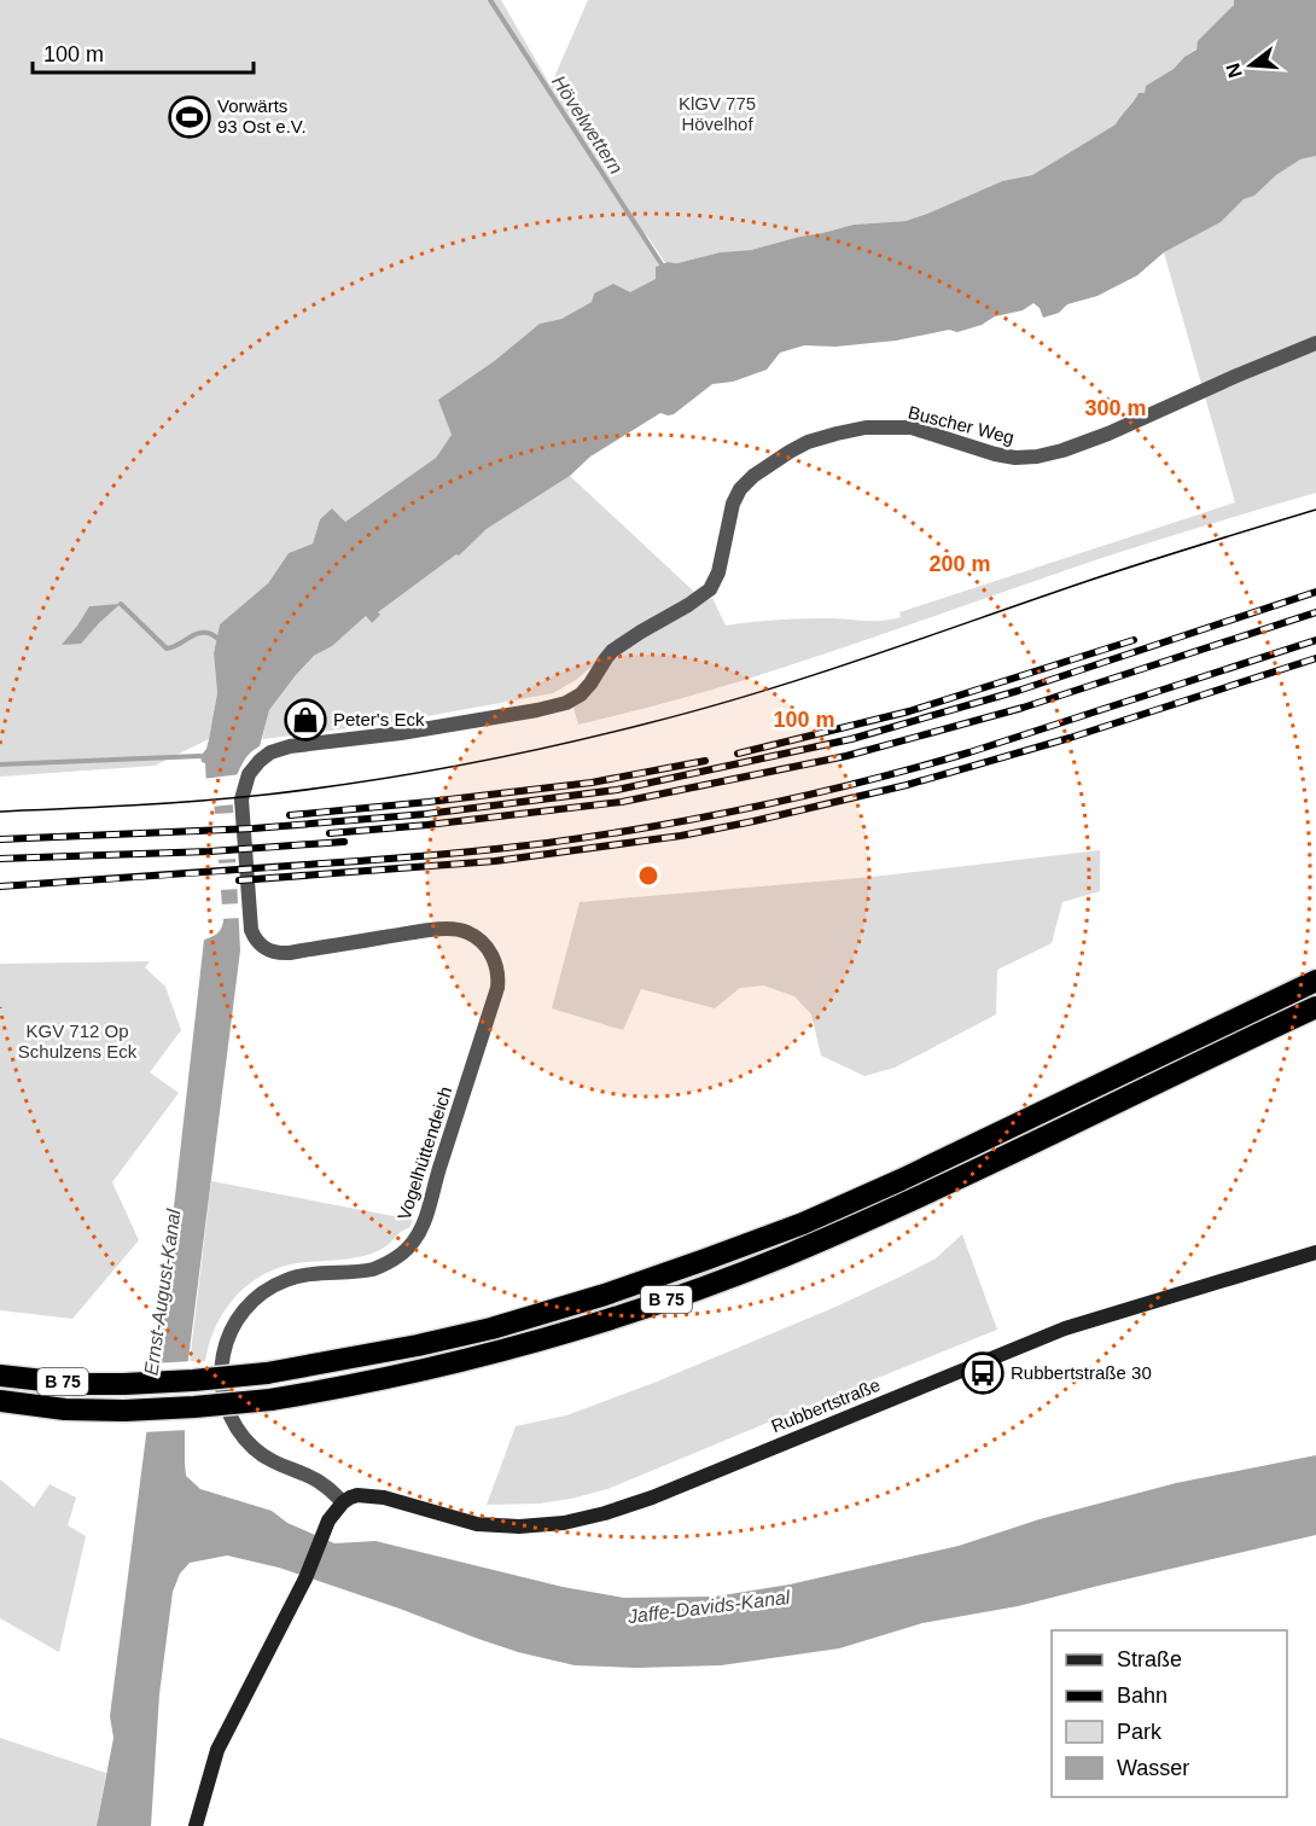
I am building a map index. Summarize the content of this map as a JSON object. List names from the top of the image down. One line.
{"streets":{"highway":["B 75"],"street":["Buscher Weg","Vogelhüttendeich","Rubbertstraße"]},"crossings":[["Buscher Weg","Vogelhüttendeich"],["Vogelhüttendeich","Rubbertstraße"]],"water":["Hövelwettern","Ernst-August-Kanal","Jaffe-Davids-Kanal"],"parks":["KlGV 775 Hövelhof","KGV 712 Op Schulzens Eck"],"places":{"sports":["Vorwärts 93 Ost e.V."],"shop":["Peter's Eck"],"bus stop":["Rubbertstraße 30"]},"legend":["Straße","Bahn","Park","Wasser"],"scale_bar":"100 m","north":"left","rings":["300 m","200 m","100 m"]}
